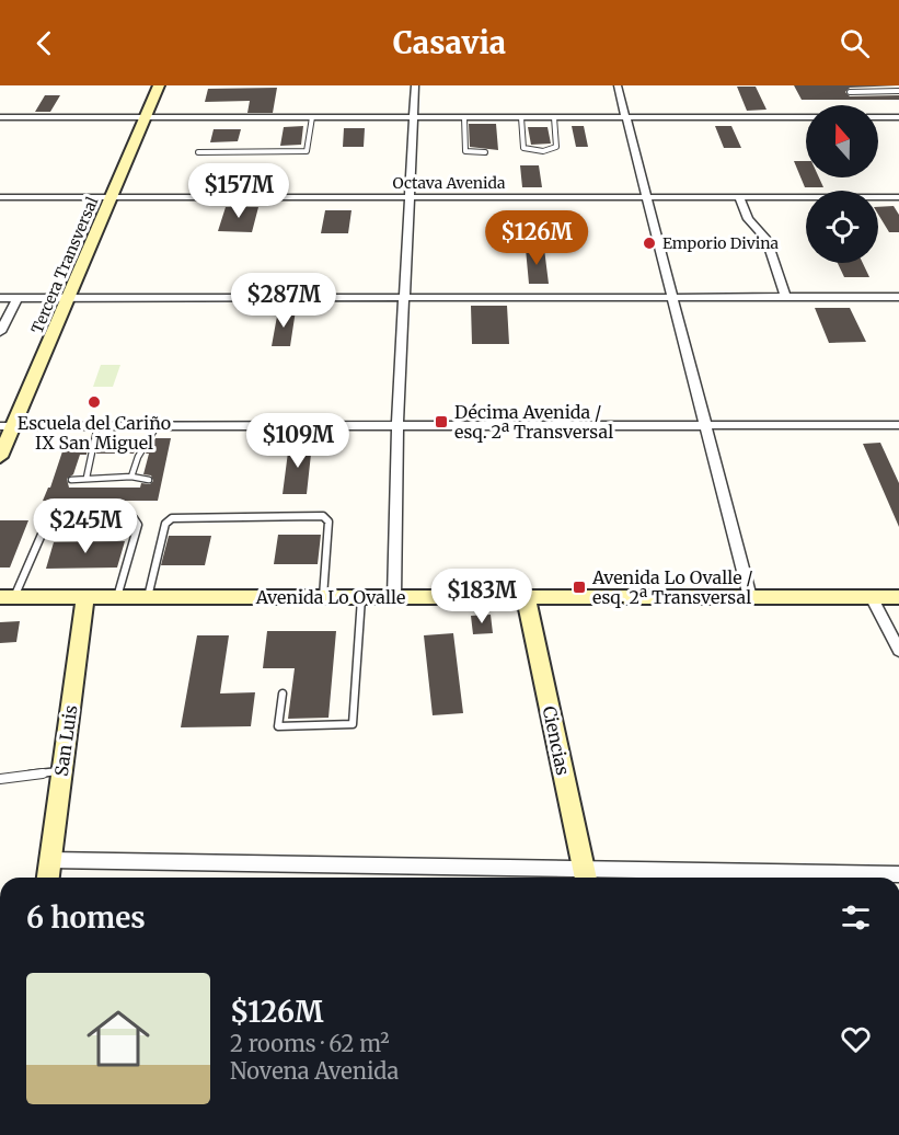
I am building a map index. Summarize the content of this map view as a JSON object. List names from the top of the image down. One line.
{"streets":{"street":["Octava Avenida","Tercera Transversal","Avenida Lo Ovalle","San Luis","Ciencias"]},"crossings":[["Octava Avenida","Tercera Transversal"],["Avenida Lo Ovalle","San Luis"],["Avenida Lo Ovalle","Ciencias"]],"places":{"other":["Emporio Divina","Escuela del Cariño IX San Miguel"],"transit":["Décima Avenida / esq. 2ª Transversal","Avenida Lo Ovalle / esq. 2ª Transversal"]},"north":"top","page":{"header":"Casavia","price":["$157M","$126M","$287M","$109M","$245M","$183M"],"heading":"6 homes","list":[{"name":"$126M","note":"2 rooms · 62 m² · Novena Avenida"}]}}
